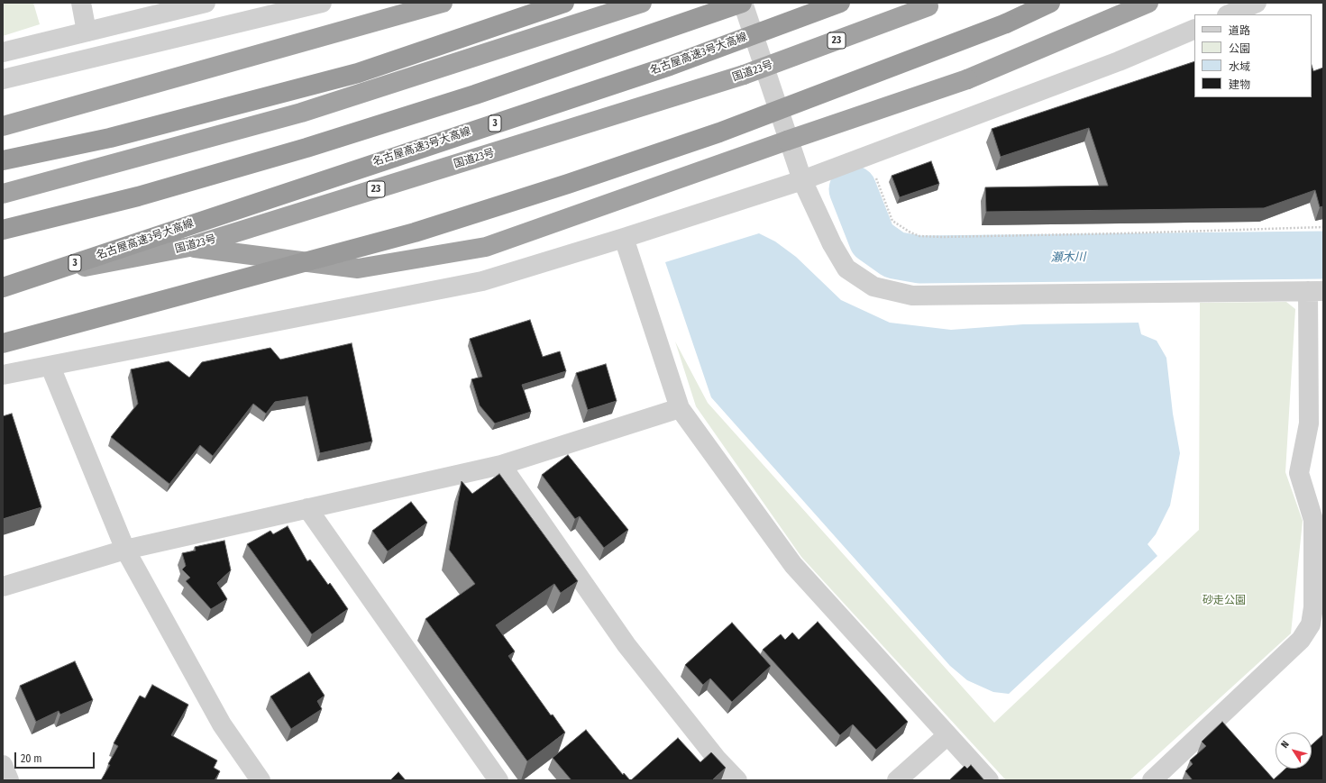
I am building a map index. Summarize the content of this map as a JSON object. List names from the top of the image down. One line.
{"streets":{"highway":["23","名古屋高速3号大高線","国道23号","3"]},"water":["瀬木川"],"parks":["砂走公園"],"legend":["道路","公園","水域","建物"],"scale_bar":"20 m","north":"top left"}
